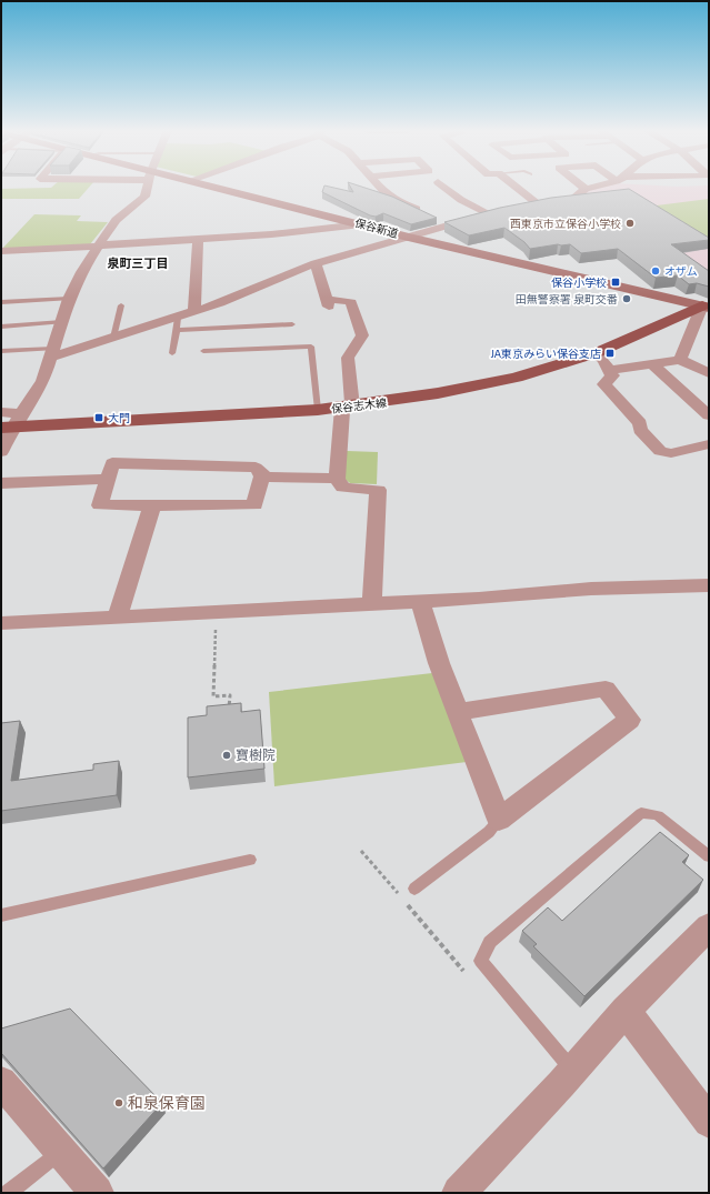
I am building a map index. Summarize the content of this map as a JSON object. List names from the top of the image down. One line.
{"streets":{"main road":["保谷新道","保谷志木線"]},"crossings":[["保谷新道","保谷志木線"]],"districts":["泉町三丁目"],"places":{"other":["西東京市立保谷小学校","オザム","田無警察署 泉町交番","寶樹院","和泉保育園"],"transit":["保谷小学校","JA東京みらい保谷支店","大門"]}}
